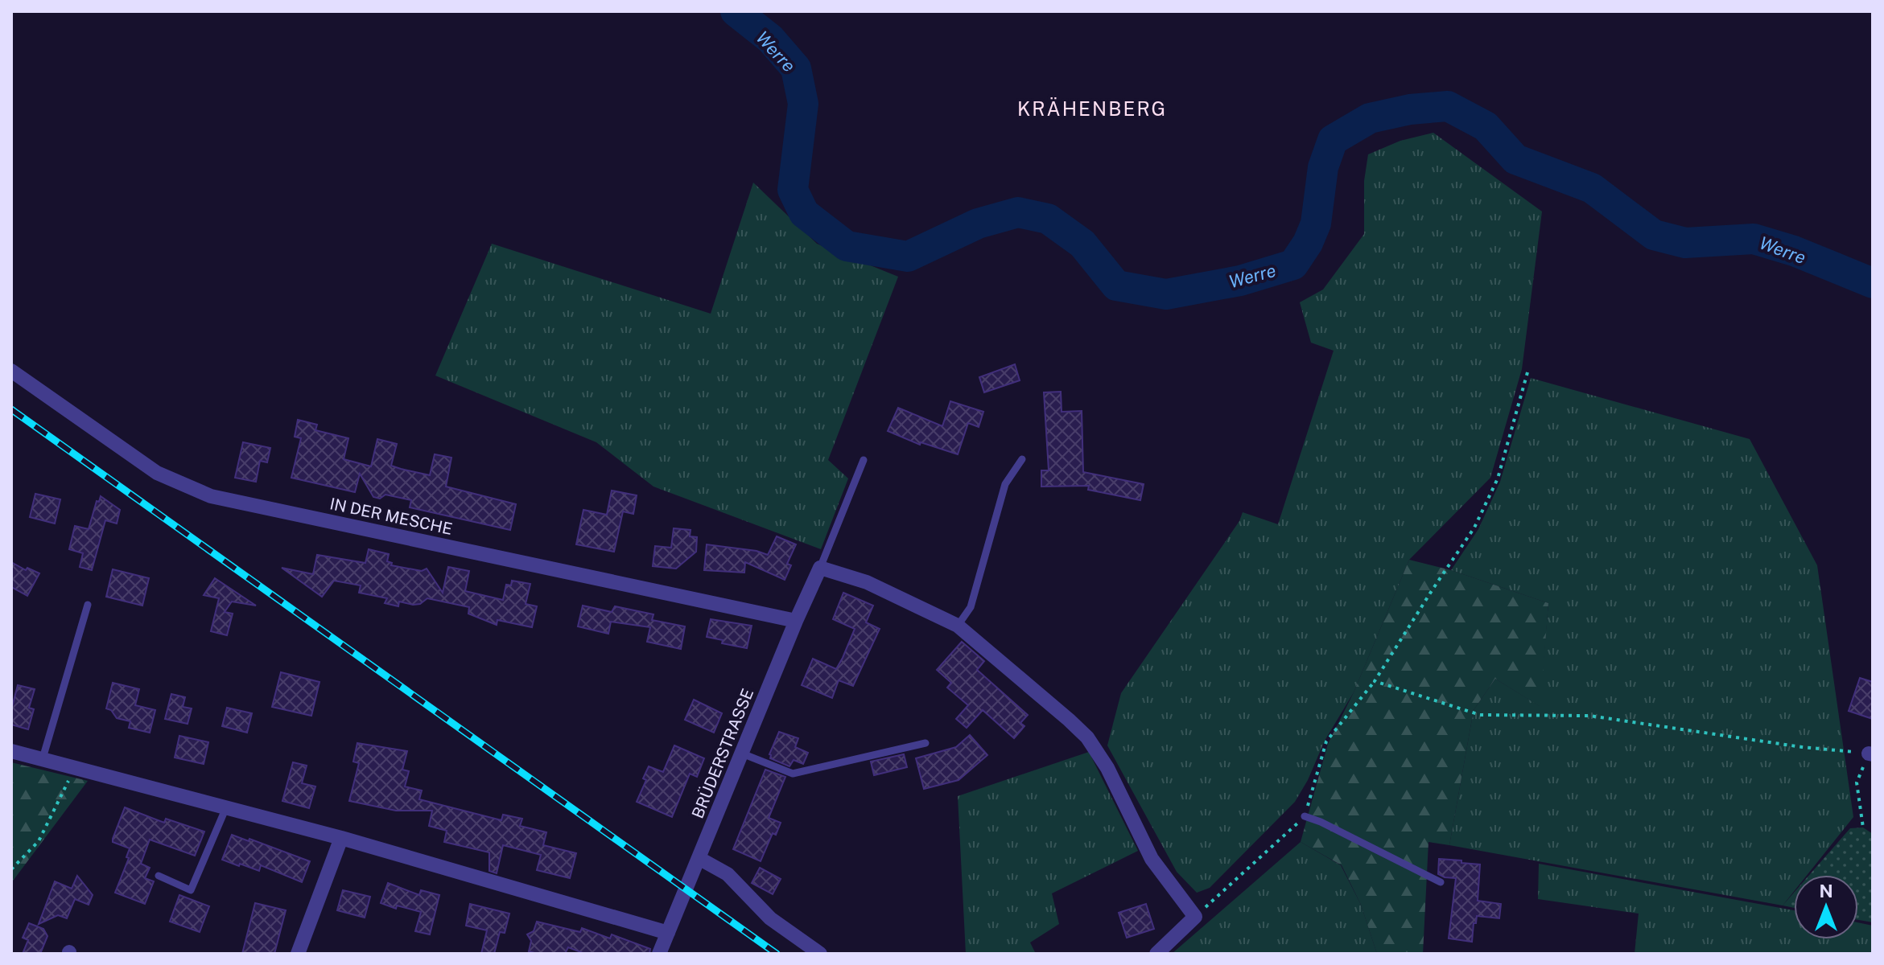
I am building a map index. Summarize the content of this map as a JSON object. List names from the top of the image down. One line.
{"streets":{"street":["IN DER MESCHE","BRÜDERSTRASSE"]},"crossings":[["IN DER MESCHE","BRÜDERSTRASSE"]],"districts":["KRÄHENBERG"],"water":["Werre"],"north":"top"}
